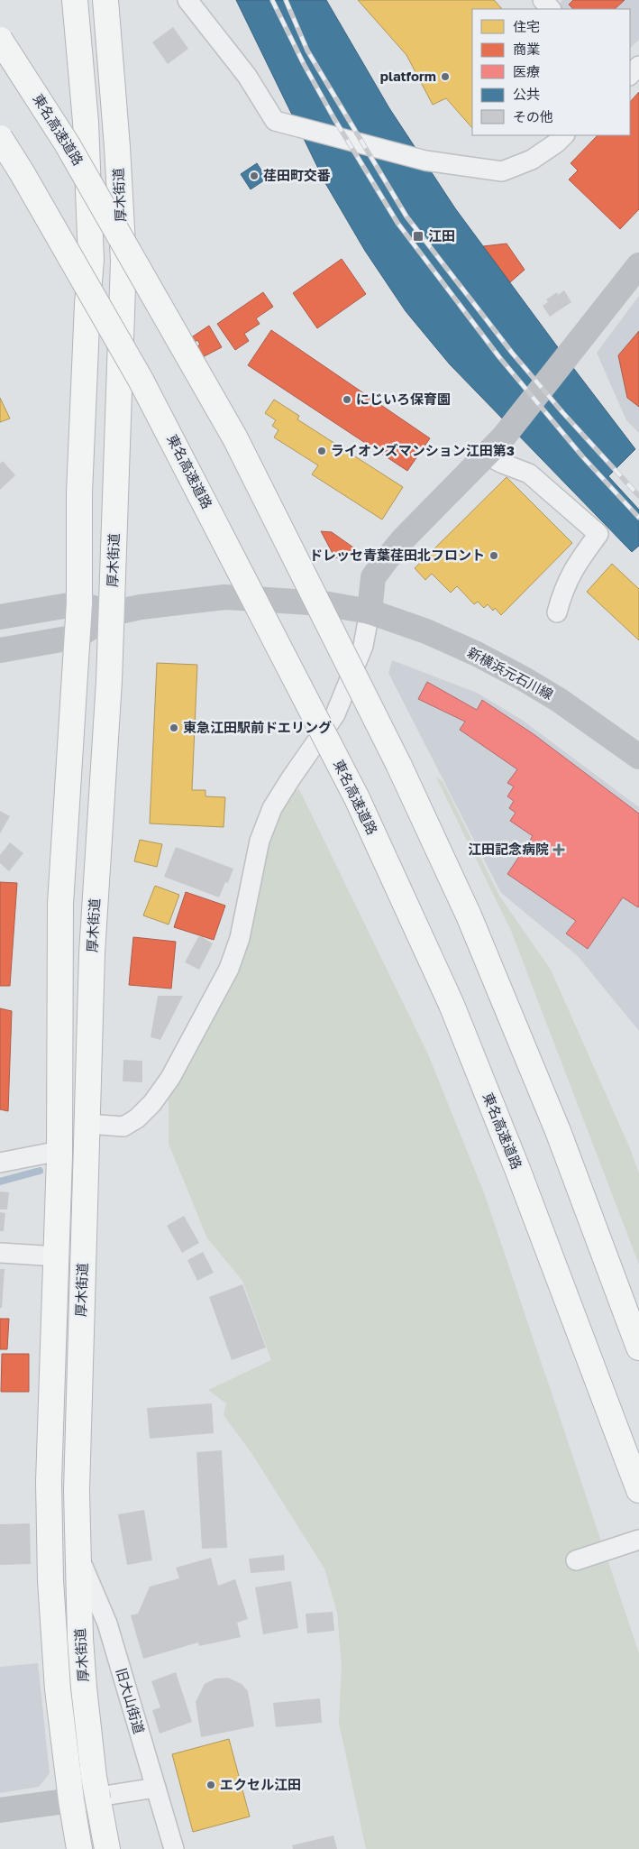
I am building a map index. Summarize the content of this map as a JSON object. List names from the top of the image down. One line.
{"streets":{"highway":["東名高速道路","厚木街道"],"street":["新横浜元石川線","旧大山街道"]},"crossings":[["厚木街道","新横浜元石川線"],["厚木街道","旧大山街道"]],"places":{"other":["platform","荏田町交番","にじいろ保育園","ライオンズマンション江田第3","ドレッセ青葉荏田北フロント","東急江田駅前ドエリング","エクセル江田"],"transit":["江田"],"health":["江田記念病院"]},"legend":["住宅","商業","医療","公共","その他"]}
